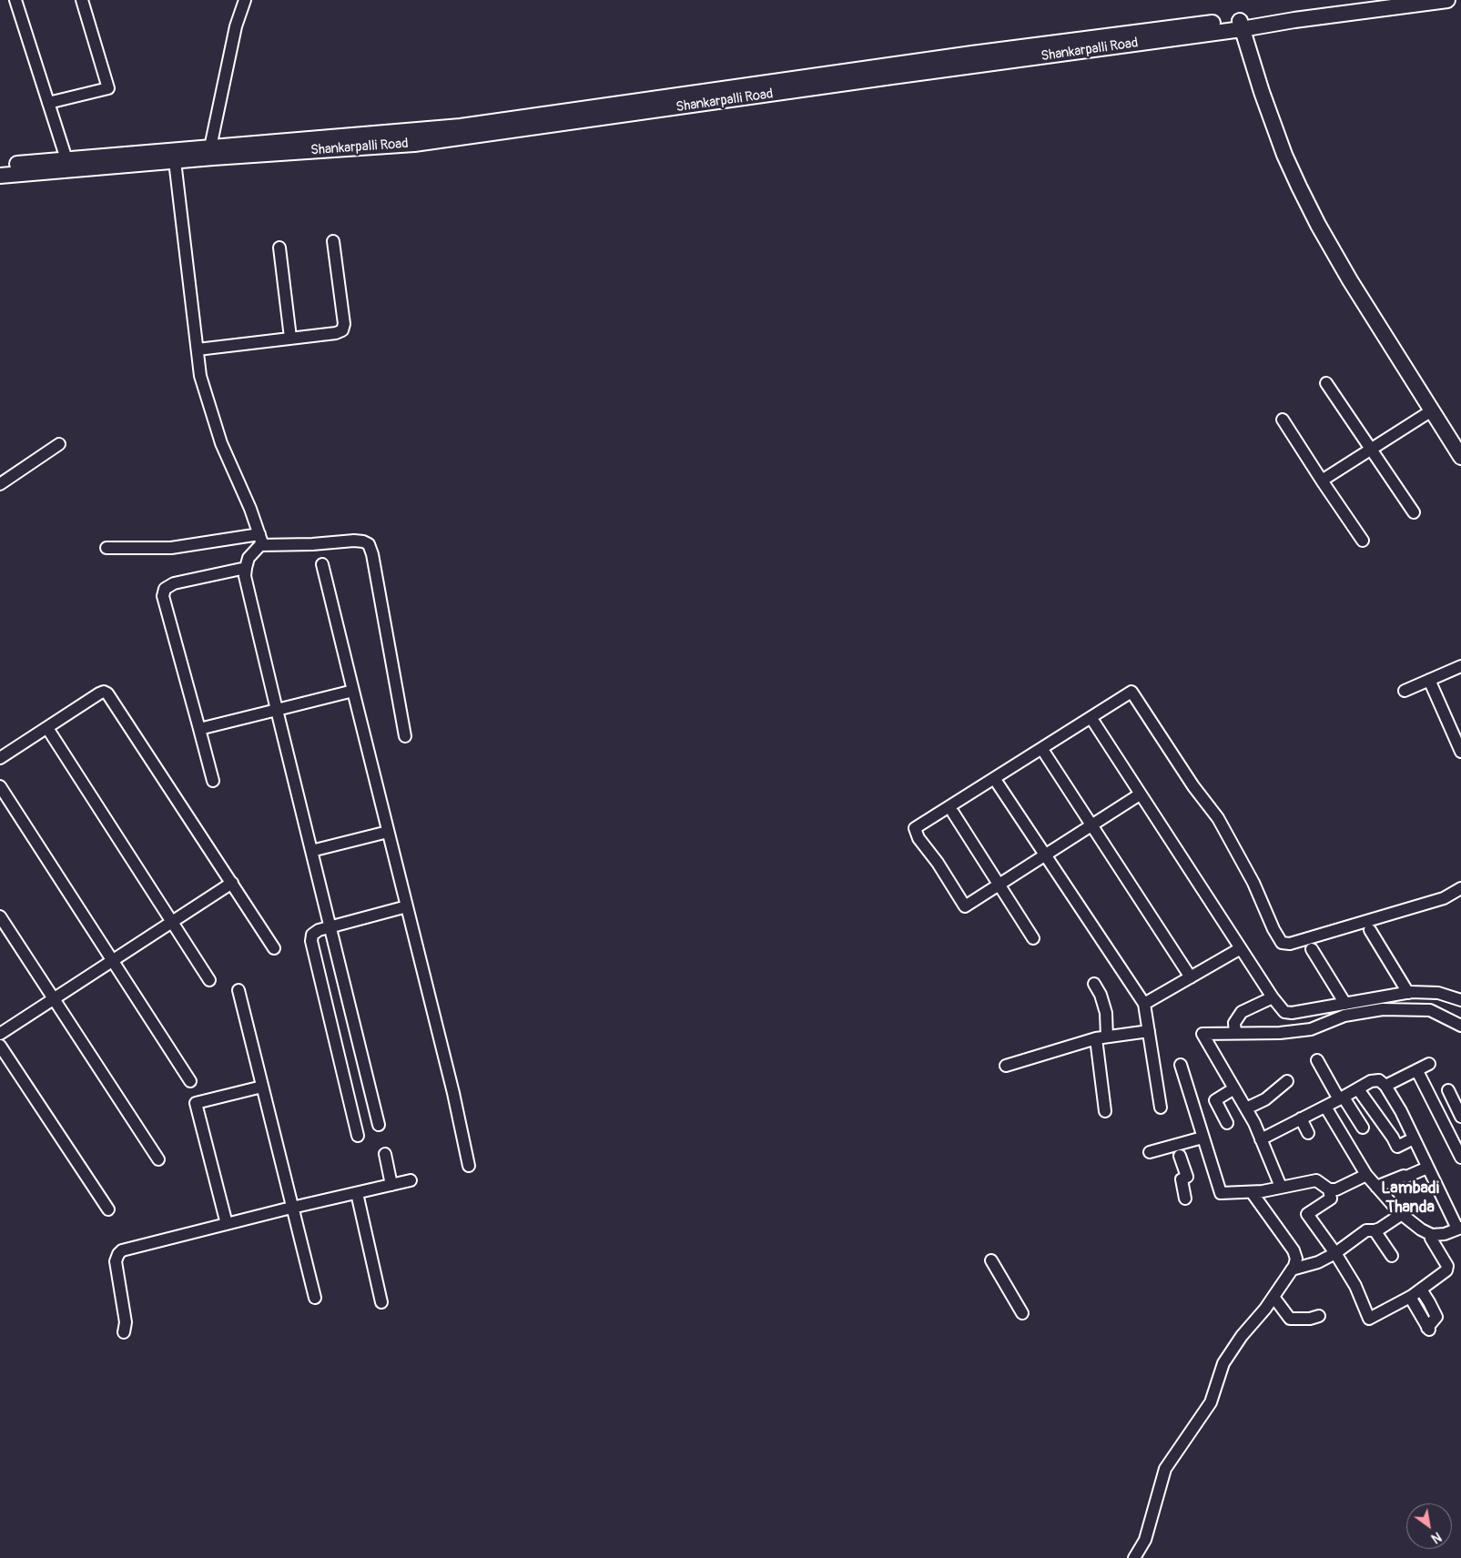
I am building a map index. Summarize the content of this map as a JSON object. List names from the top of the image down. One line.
{"streets":{"main road":["Shankarpalli Road"]},"districts":["Lambadi Thanda"],"north":"bottom right"}
